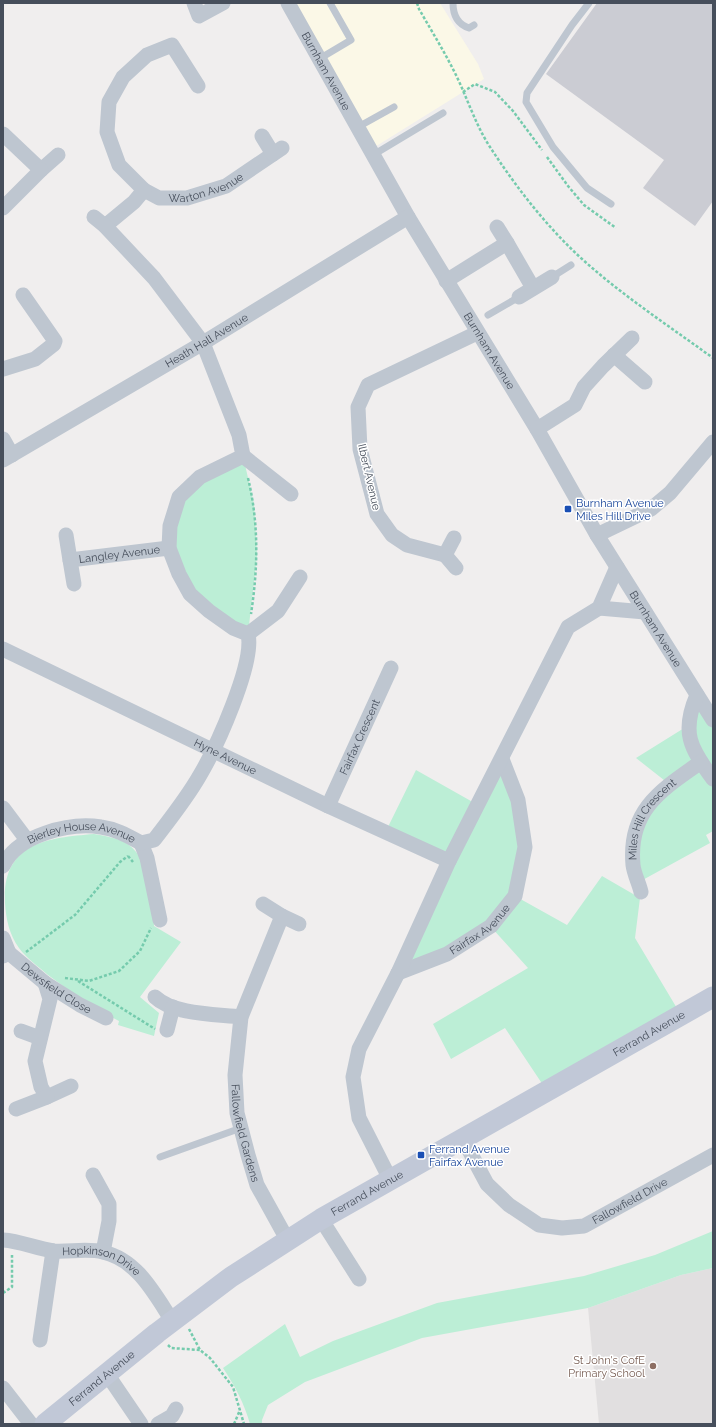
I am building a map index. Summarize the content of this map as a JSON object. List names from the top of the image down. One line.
{"streets":{"street":["Burnham Avenue","Warton Avenue","Heath Hall Avenue","Ilbert Avenue","Langley Avenue","Fairfax Crescent","Hyne Avenue","Miles Hill Crescent","Bierley House Avenue","Fairfax Avenue","Dewsfield Close","Ferrand Avenue","Fallowfield Gardens","Fallowfield Drive","Hopkinson Drive"]},"crossings":[["Burnham Avenue","Heath Hall Avenue"],["Burnham Avenue","Ilbert Avenue"],["Fairfax Crescent","Hyne Avenue"],["Hyne Avenue","Bierley House Avenue"],["Ferrand Avenue","Fallowfield Gardens"],["Ferrand Avenue","Fallowfield Drive"],["Ferrand Avenue","Hopkinson Drive"]],"places":{"transit":["Burnham Avenue Miles Hill Drive","Ferrand Avenue Fairfax Avenue"],"other":["St John's CofE Primary School"]}}
